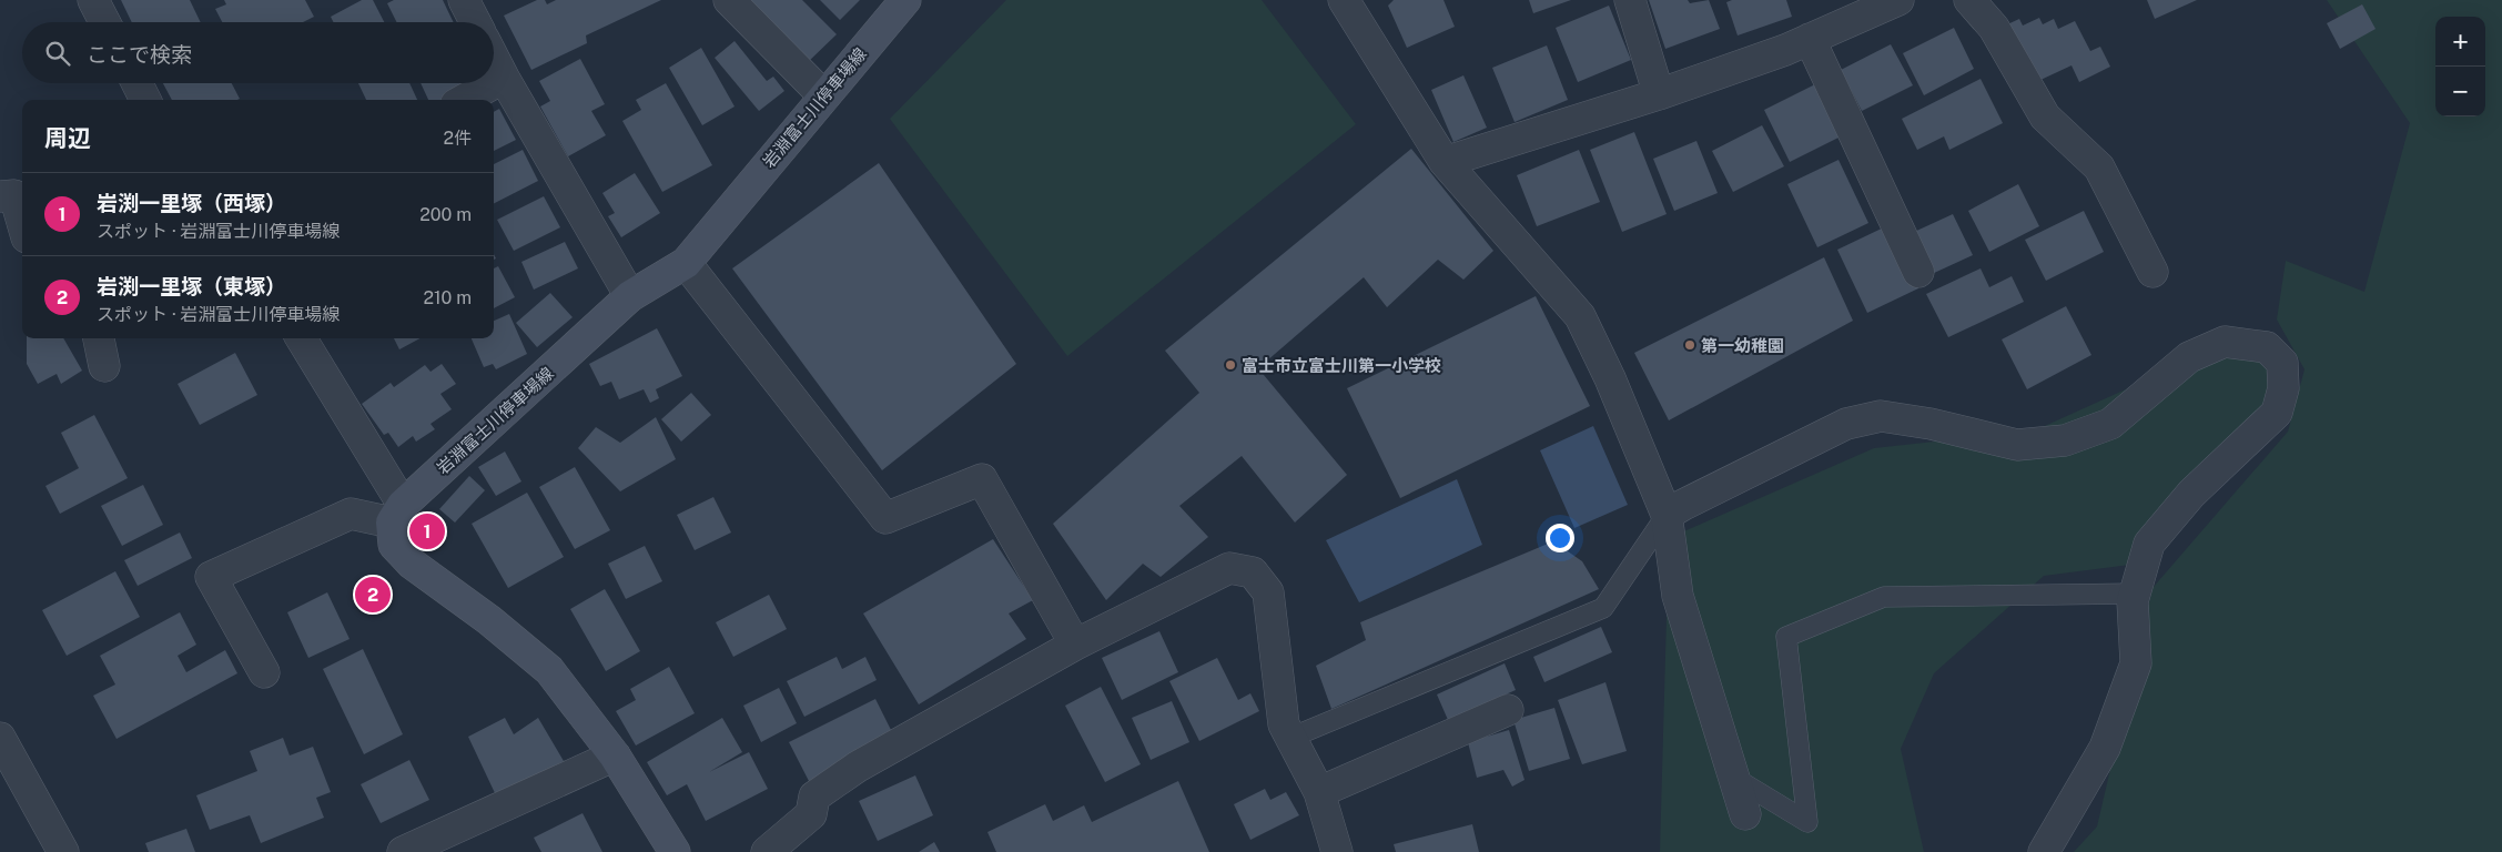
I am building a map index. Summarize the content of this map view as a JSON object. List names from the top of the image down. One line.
{"streets":{"main road":["岩淵富士川停車場線"]},"places":["第一幼稚園","富士市立富士川第一小学校"],"page":{"map_buttons":["+","−"],"search":"ここで検索","heading":["周辺","2件"],"list":[{"mark":"1","name":"岩渕一里塚（西塚）","note":"スポット · 岩淵富士川停車場線","value":"200 m"},{"mark":"2","name":"岩渕一里塚（東塚）","note":"スポット · 岩淵富士川停車場線","value":"210 m"}],"pins":["1","2"]}}
